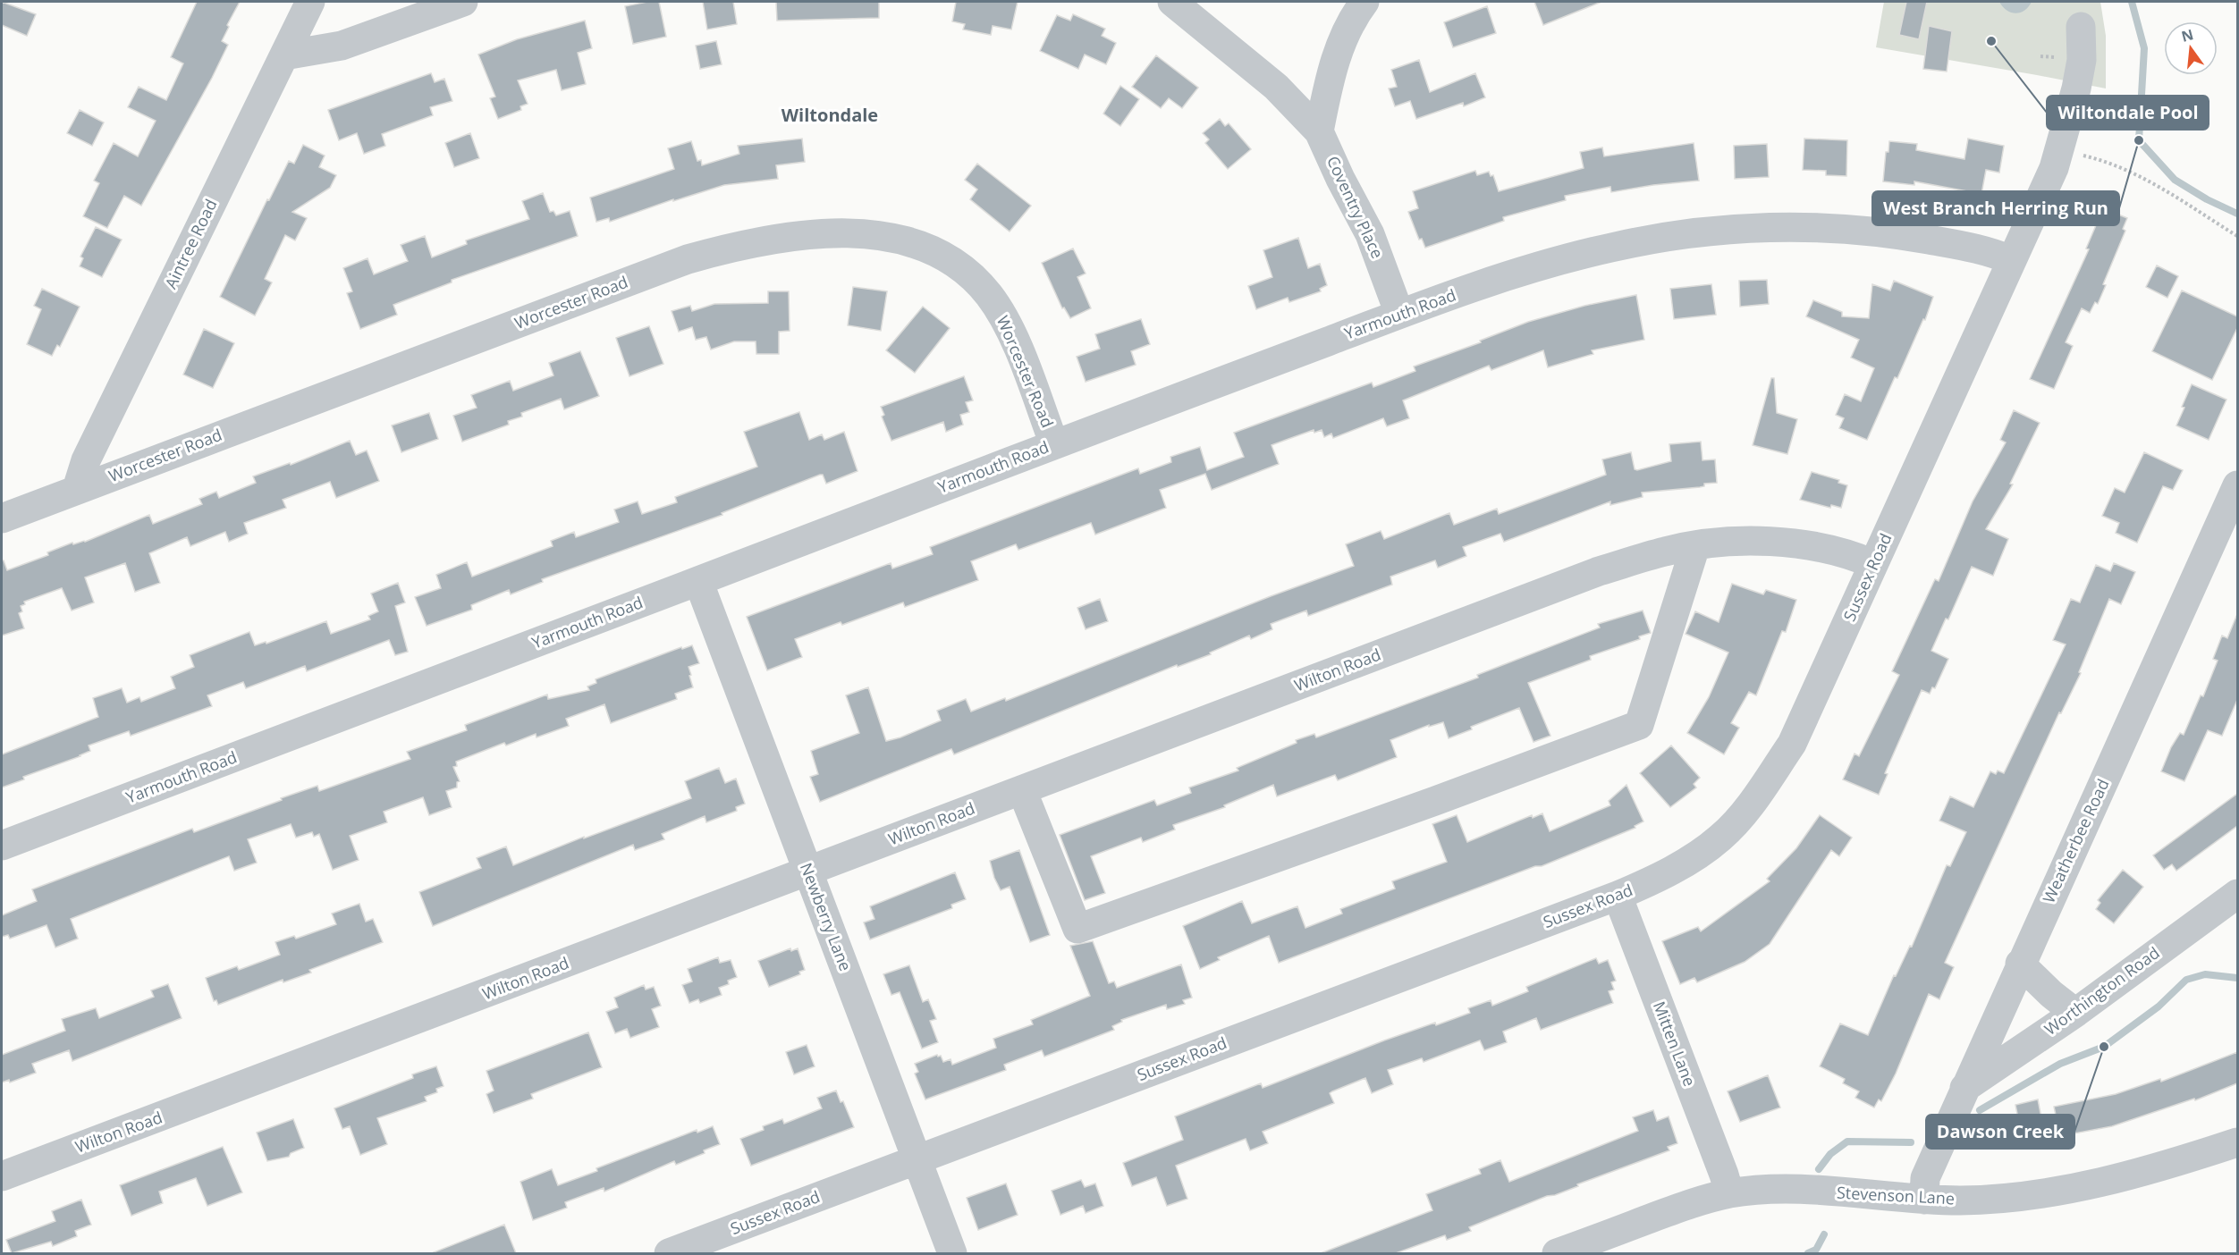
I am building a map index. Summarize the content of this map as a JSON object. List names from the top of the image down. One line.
{"streets":{"street":["Coventry Place","Aintree Road","Worcester Road","Yarmouth Road","Sussex Road","Wilton Road","Weatherbee Road","Newberry Lane","Worthington Road","Mitten Lane","Stevenson Lane"]},"crossings":[["Coventry Place","Yarmouth Road"],["Aintree Road","Worcester Road"],["Worcester Road","Yarmouth Road"],["Yarmouth Road","Sussex Road"],["Yarmouth Road","Newberry Lane"],["Sussex Road","Wilton Road"],["Sussex Road","Newberry Lane"],["Sussex Road","Mitten Lane"],["Wilton Road","Newberry Lane"],["Weatherbee Road","Worthington Road"],["Weatherbee Road","Stevenson Lane"],["Mitten Lane","Stevenson Lane"]],"districts":["Wiltondale"],"places":["Wiltondale Pool","West Branch Herring Run","Dawson Creek"],"north":"top"}
